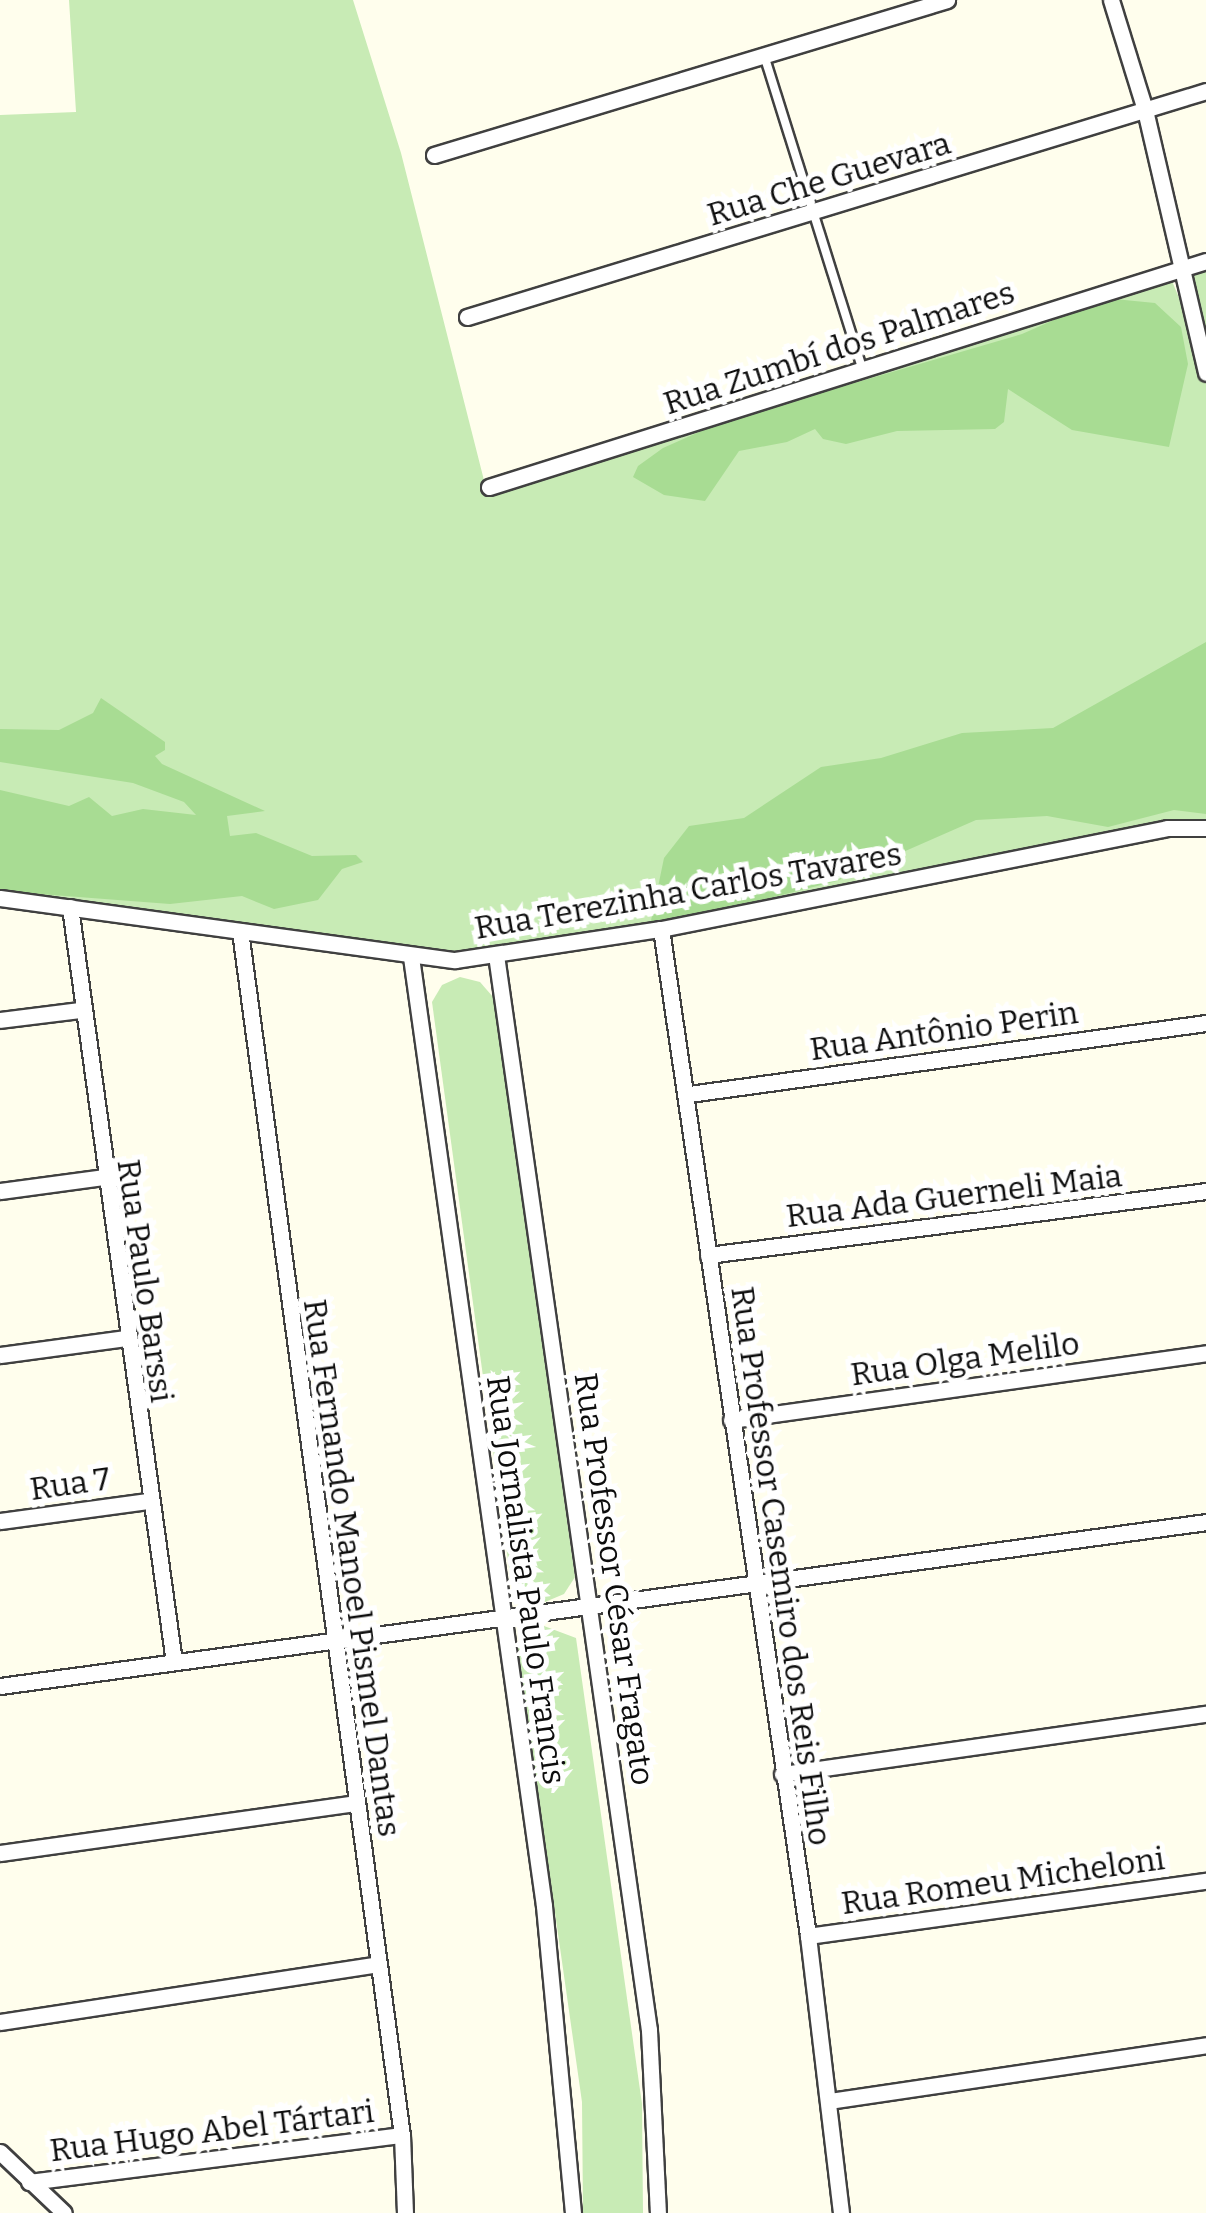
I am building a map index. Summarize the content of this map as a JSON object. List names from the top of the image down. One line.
{"streets":{"street":["Rua Che Guevara","Rua Zumbí dos Palmares","Rua Terezinha Carlos Tavares","Rua Antônio Perin","Rua Ada Guerneli Maia","Rua Paulo Barssi","Rua Olga Melilo","Rua 7","Rua Professor Casemiro dos Reis Filho","Rua Fernando Manoel Pismel Dantas","Rua Professor César Fragato","Rua Jornalista Paulo Francis","Rua Romeu Micheloni","Rua Hugo Abel Tártari"]},"crossings":[["Rua Terezinha Carlos Tavares","Rua Paulo Barssi"],["Rua Terezinha Carlos Tavares","Rua Professor Casemiro dos Reis Filho"],["Rua Terezinha Carlos Tavares","Rua Fernando Manoel Pismel Dantas"],["Rua Terezinha Carlos Tavares","Rua Professor César Fragato"],["Rua Terezinha Carlos Tavares","Rua Jornalista Paulo Francis"],["Rua Antônio Perin","Rua Professor Casemiro dos Reis Filho"],["Rua Ada Guerneli Maia","Rua Professor Casemiro dos Reis Filho"],["Rua Paulo Barssi","Rua 7"],["Rua Olga Melilo","Rua Professor Casemiro dos Reis Filho"],["Rua Professor Casemiro dos Reis Filho","Rua Romeu Micheloni"],["Rua Fernando Manoel Pismel Dantas","Rua Hugo Abel Tártari"]]}
